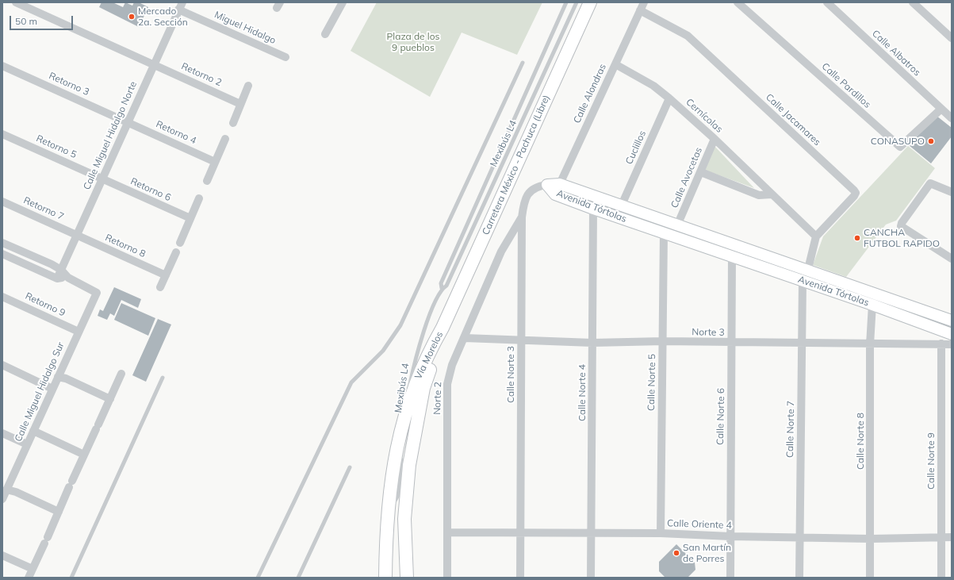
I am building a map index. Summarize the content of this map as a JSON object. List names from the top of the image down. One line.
{"streets":{"main road":["Carretera México - Pachuca (Libre)","Vía Morelos"],"street":["Miguel Hidalgo","Calle Albatros","Retorno 2","Retorno 3","Calle Pardillos","Calle Alondras","Cernícolas","Calle Jacamares","Retorno 4","Calle Miguel Hidalgo Norte","Retorno 5","Cuclillos","Calle Avocetas","Retorno 6","Avenida Tórtolas","Retorno 7","Retorno 8","Retorno 9","Norte 3","Calle Norte 3","Calle Norte 5","Calle Miguel Hidalgo Sur","Calle Norte 4","Norte 2","Calle Norte 6","Calle Norte 7","Calle Norte 8","Calle Norte 9","Calle Oriente 4"],"lane":["Mexibús L4"]},"crossings":[["Miguel Hidalgo","Calle Miguel Hidalgo Norte"],["Calle Albatros","Calle Pardillos"],["Retorno 2","Calle Miguel Hidalgo Norte"],["Retorno 3","Retorno 4"],["Retorno 3","Calle Miguel Hidalgo Norte"],["Calle Alondras","Cernícolas"],["Calle Alondras","Calle Jacamares"],["Calle Alondras","Avenida Tórtolas"],["Cernícolas","Calle Jacamares"],["Cernícolas","Cuclillos"],["Cernícolas","Calle Avocetas"],["Calle Jacamares","Avenida Tórtolas"],["Retorno 4","Calle Miguel Hidalgo Norte"],["Calle Miguel Hidalgo Norte","Retorno 5"],["Calle Miguel Hidalgo Norte","Retorno 6"],["Calle Miguel Hidalgo Norte","Retorno 7"],["Calle Miguel Hidalgo Norte","Retorno 8"],["Mexibús L4","Vía Morelos"],["Retorno 5","Retorno 6"],["Cuclillos","Avenida Tórtolas"],["Carretera México - Pachuca (Libre)","Vía Morelos"],["Calle Avocetas","Avenida Tórtolas"],["Avenida Tórtolas","Calle Norte 3"],["Avenida Tórtolas","Calle Norte 5"],["Avenida Tórtolas","Calle Norte 4"],["Avenida Tórtolas","Calle Norte 6"],["Avenida Tórtolas","Calle Norte 7"],["Avenida Tórtolas","Calle Norte 8"],["Retorno 7","Retorno 8"],["Retorno 9","Calle Miguel Hidalgo Sur"],["Norte 3","Calle Norte 3"],["Norte 3","Calle Norte 5"],["Norte 3","Calle Norte 4"],["Norte 3","Norte 2"],["Norte 3","Calle Norte 6"],["Norte 3","Calle Norte 7"],["Norte 3","Calle Norte 8"],["Norte 3","Calle Norte 9"],["Calle Norte 3","Norte 2"],["Calle Norte 3","Calle Oriente 4"],["Calle Norte 5","Calle Oriente 4"],["Calle Norte 4","Calle Oriente 4"],["Norte 2","Calle Oriente 4"],["Calle Norte 6","Calle Oriente 4"],["Calle Norte 7","Calle Oriente 4"],["Calle Norte 8","Calle Oriente 4"],["Calle Norte 9","Calle Oriente 4"]],"parks":["Plaza de los 9 pueblos"],"places":["Mercado 2a. Sección","CONASUPO","CANCHA FUTBOL RAPIDO","San Martín de Porres"],"scale_bar":"50 m"}
